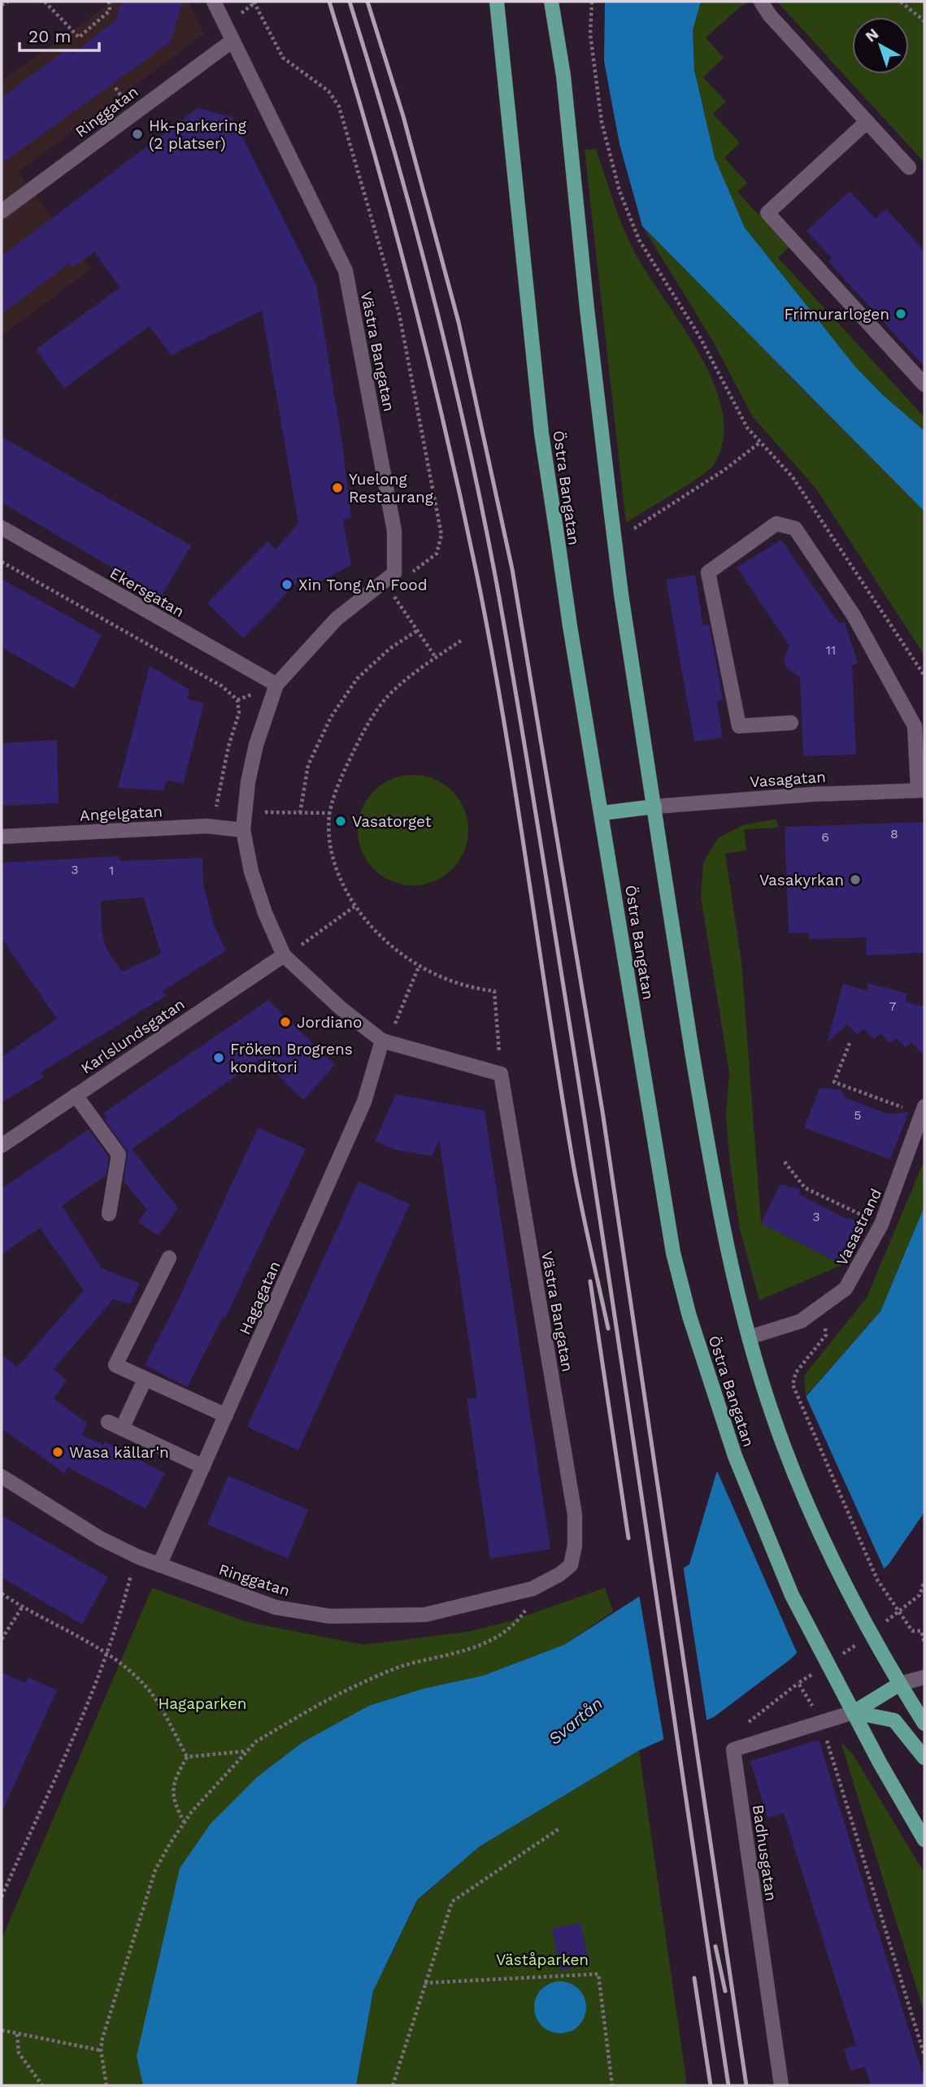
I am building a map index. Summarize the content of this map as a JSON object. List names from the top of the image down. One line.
{"streets":{"main road":["Östra Bangatan"],"street":["Ringgatan","Västra Bangatan","Ekersgatan","Vasagatan","Angelgatan","Karlslundsgatan","Vasastrand","Hagagatan","Badhusgatan"]},"crossings":[["Ringgatan","Västra Bangatan"],["Ringgatan","Hagagatan"],["Östra Bangatan","Vasagatan"],["Östra Bangatan","Vasastrand"]],"water":["Svartån"],"parks":["Hagaparken","Väståparken"],"places":["Hk-parkering (2 platser)","Frimurarlogen","Yuelong Restaurang","Xin Tong An Food","Vasatorget","Vasakyrkan","Jordiano","Fröken Brogrens konditori","Wasa källar'n"],"house_numbers":["11","8","6","3","1","7","5","3"],"scale_bar":"20 m","north":"top left"}
